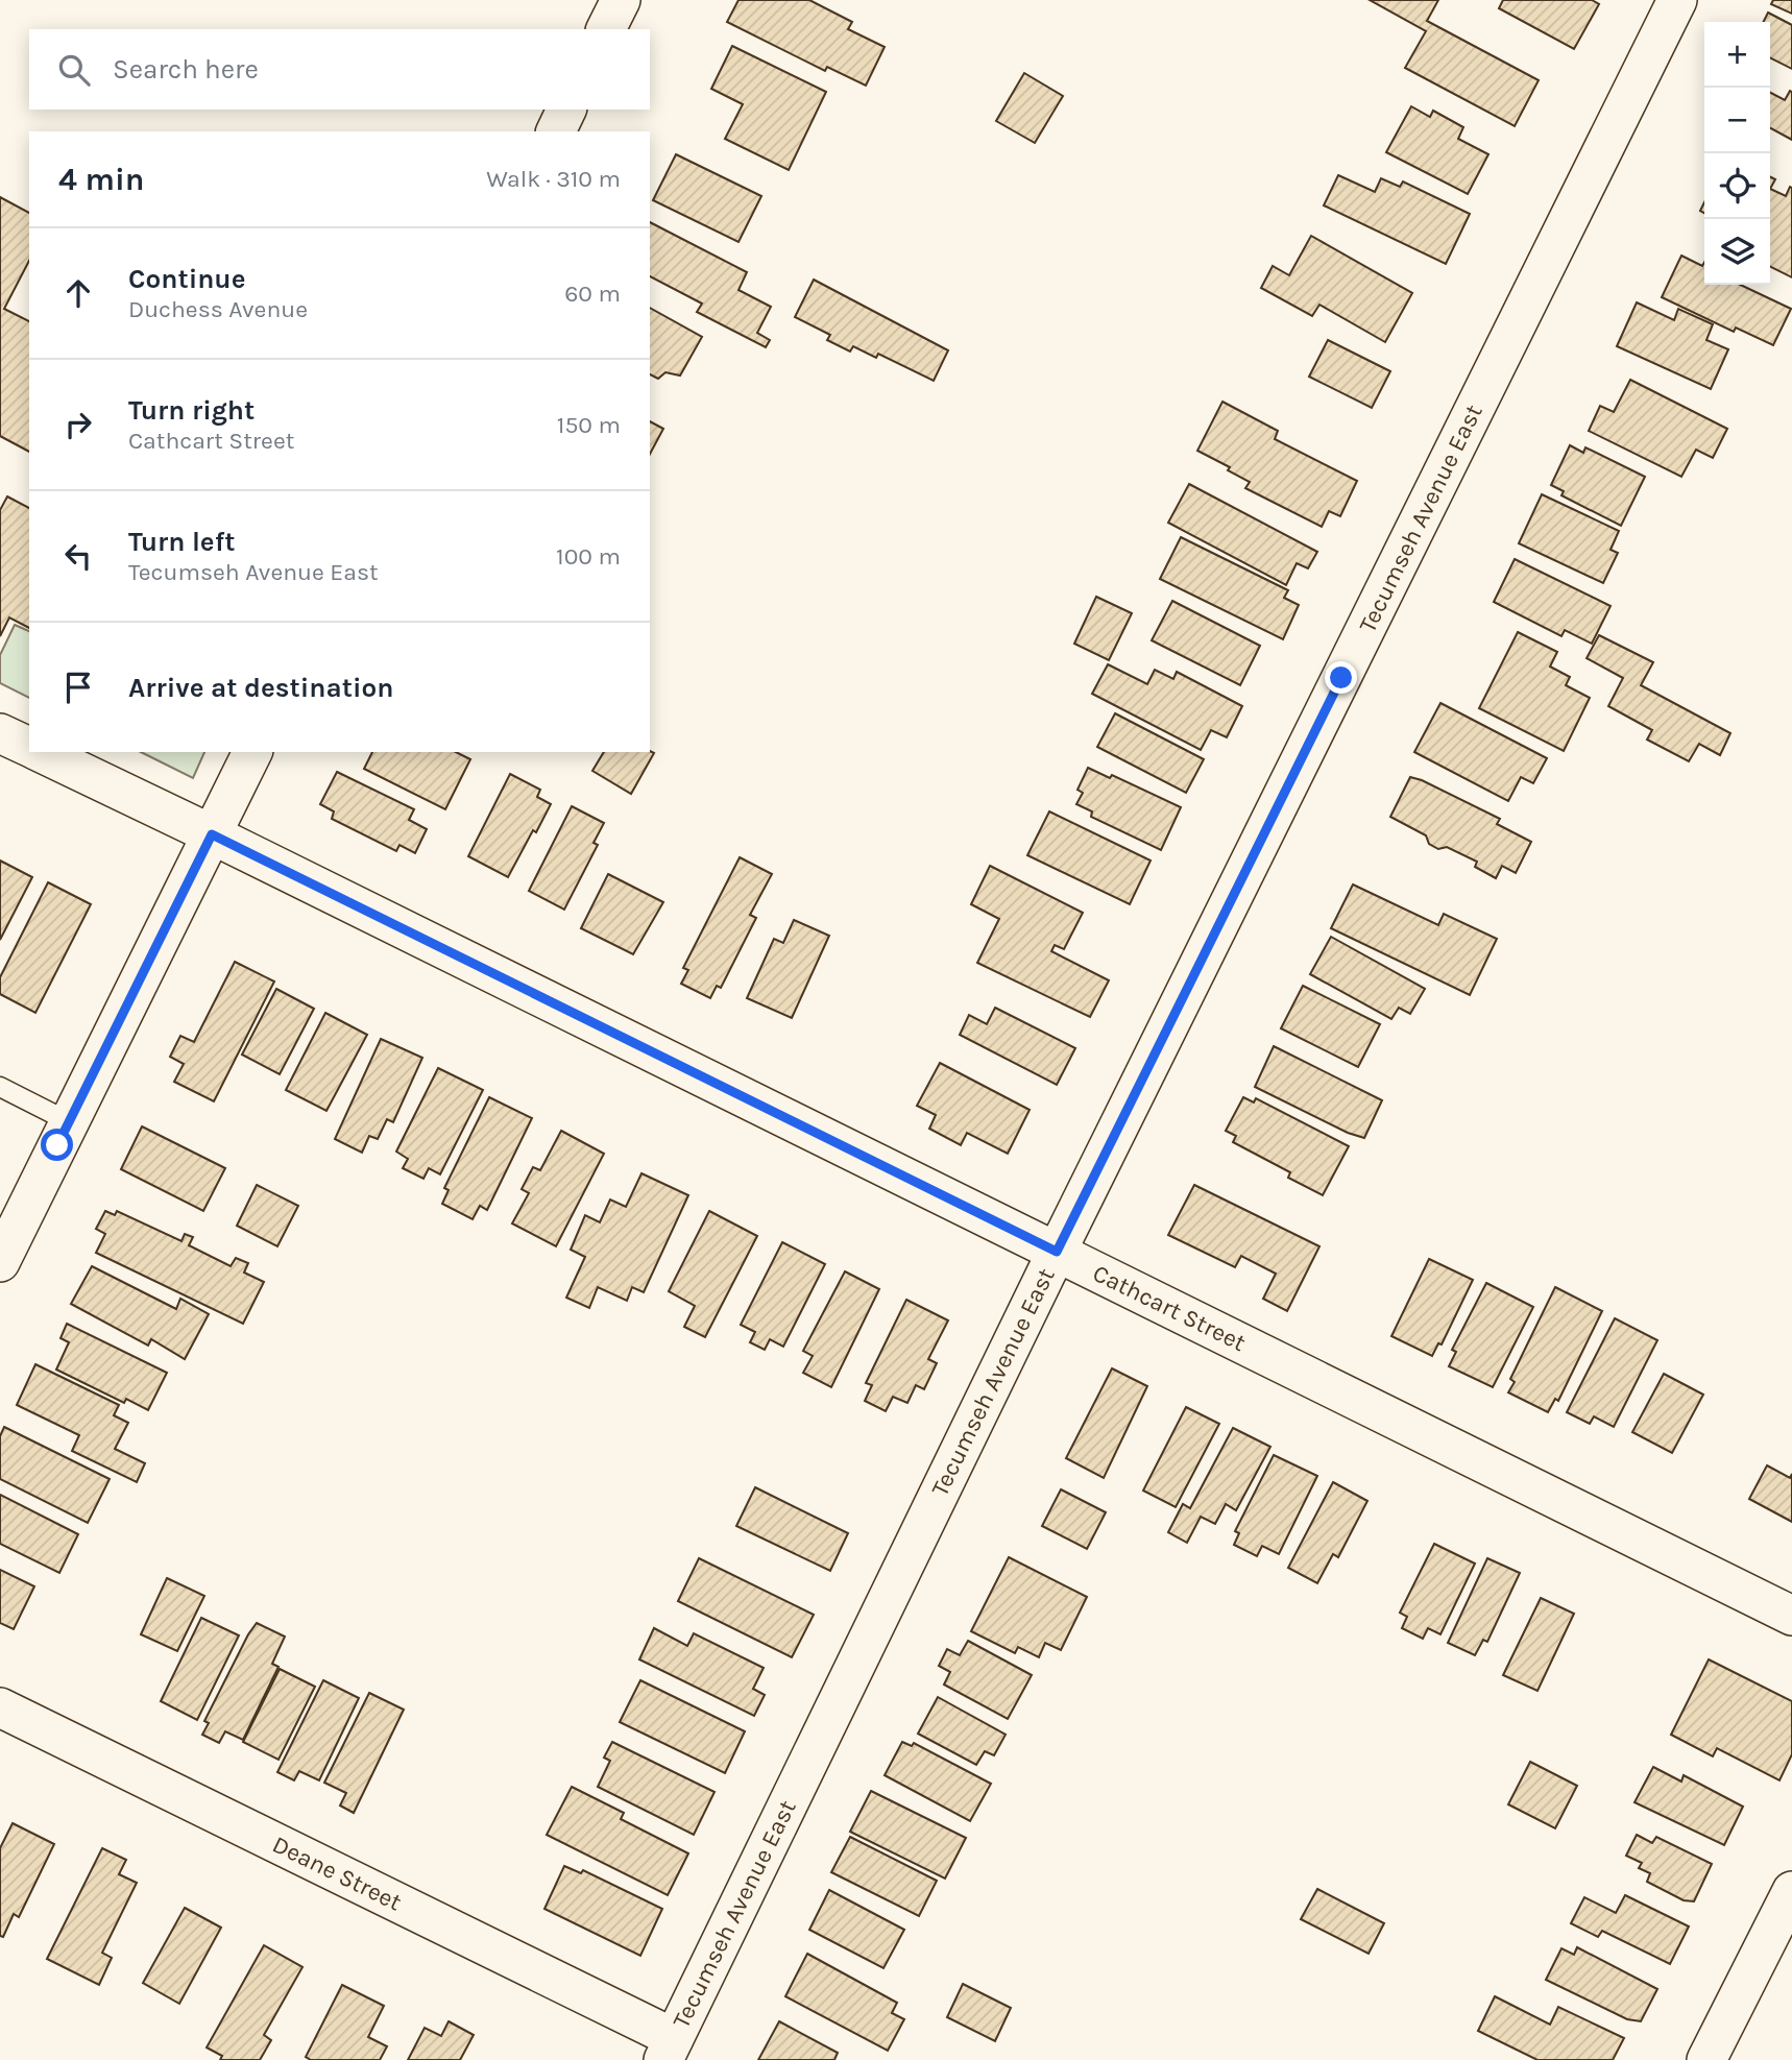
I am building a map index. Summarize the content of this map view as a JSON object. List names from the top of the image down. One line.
{"streets":{"street":["Tecumseh Avenue East","Cathcart Street","Deane Street"]},"crossings":[["Tecumseh Avenue East","Cathcart Street"],["Tecumseh Avenue East","Deane Street"]],"page":{"map_buttons":["+","−"],"search":"Search here","heading":["4 min","Walk · 310 m"],"list":[["Continue","Duchess Avenue","60 m"],["Turn right","Cathcart Street","150 m"],["Turn left","Tecumseh Avenue East","100 m"],"Arrive at destination"]}}
